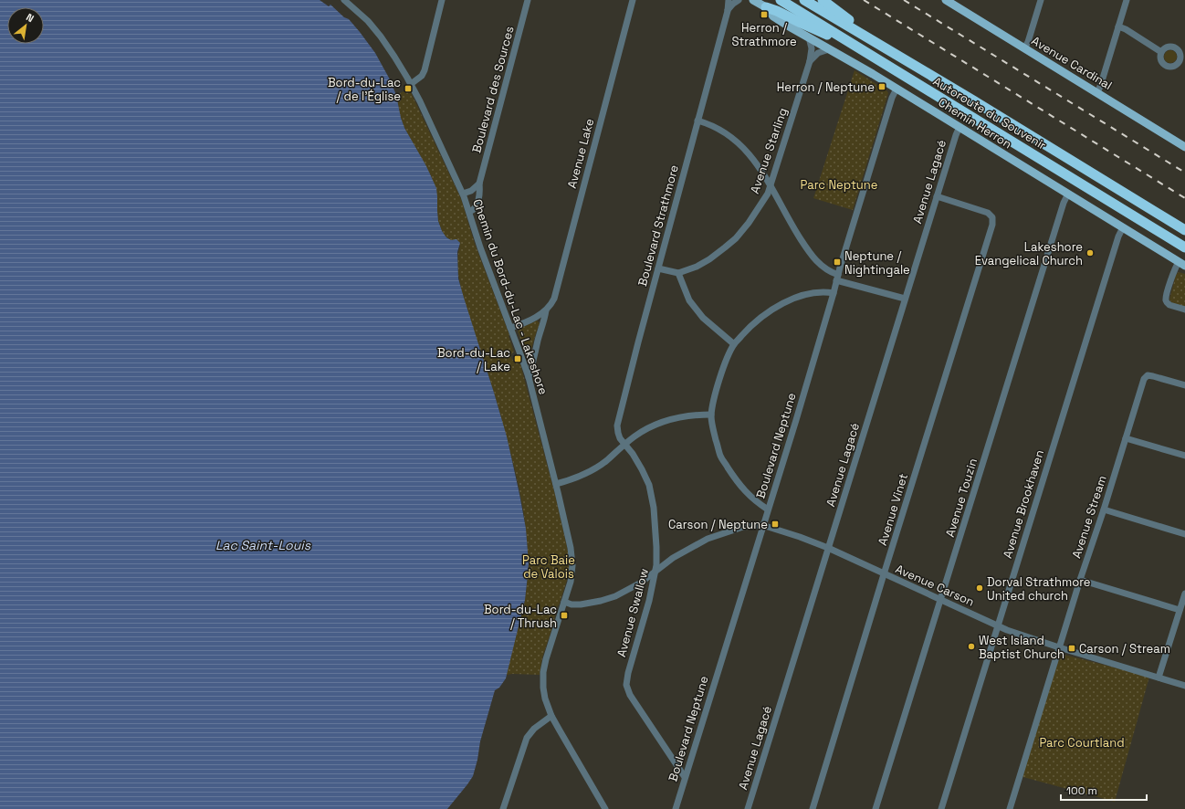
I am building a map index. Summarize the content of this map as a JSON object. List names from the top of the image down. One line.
{"streets":{"highway":["Autoroute du Souvenir"],"main road":["Avenue Cardinal","Chemin Herron"],"street":["Boulevard des Sources","Avenue Starling","Avenue Lake","Avenue Lagacé","Boulevard Strathmore","Chemin du Bord-du-Lac - Lakeshore","Boulevard Neptune","Avenue Touzin","Avenue Brookhaven","Avenue Vinet","Avenue Stream","Avenue Carson","Avenue Swallow"]},"crossings":[["Boulevard des Sources","Chemin du Bord-du-Lac - Lakeshore"],["Chemin Herron","Avenue Starling"],["Chemin Herron","Avenue Lagacé"],["Chemin Herron","Boulevard Neptune"],["Chemin Herron","Avenue Touzin"],["Chemin Herron","Avenue Brookhaven"],["Avenue Lake","Chemin du Bord-du-Lac - Lakeshore"],["Avenue Lagacé","Avenue Vinet"],["Avenue Lagacé","Avenue Carson"],["Boulevard Strathmore","Avenue Swallow"],["Boulevard Neptune","Avenue Carson"],["Boulevard Neptune","Avenue Swallow"],["Avenue Touzin","Avenue Carson"],["Avenue Brookhaven","Avenue Carson"],["Avenue Vinet","Avenue Carson"],["Avenue Stream","Avenue Carson"]],"water":["Lac Saint-Louis"],"parks":["Parc Neptune","Parc Baie de Valois","Parc Courtland"],"places":{"transit":["Herron / Strathmore","Herron / Neptune","Bord-du-Lac / de l'Église","Neptune / Nightingale","Bord-du-Lac / Lake","Carson / Neptune","Bord-du-Lac / Thrush","Carson / Stream"],"other":["Lakeshore Evangelical Church","Dorval Strathmore United church","West Island Baptist Church"]},"scale_bar":"100 m","north":"top right"}
